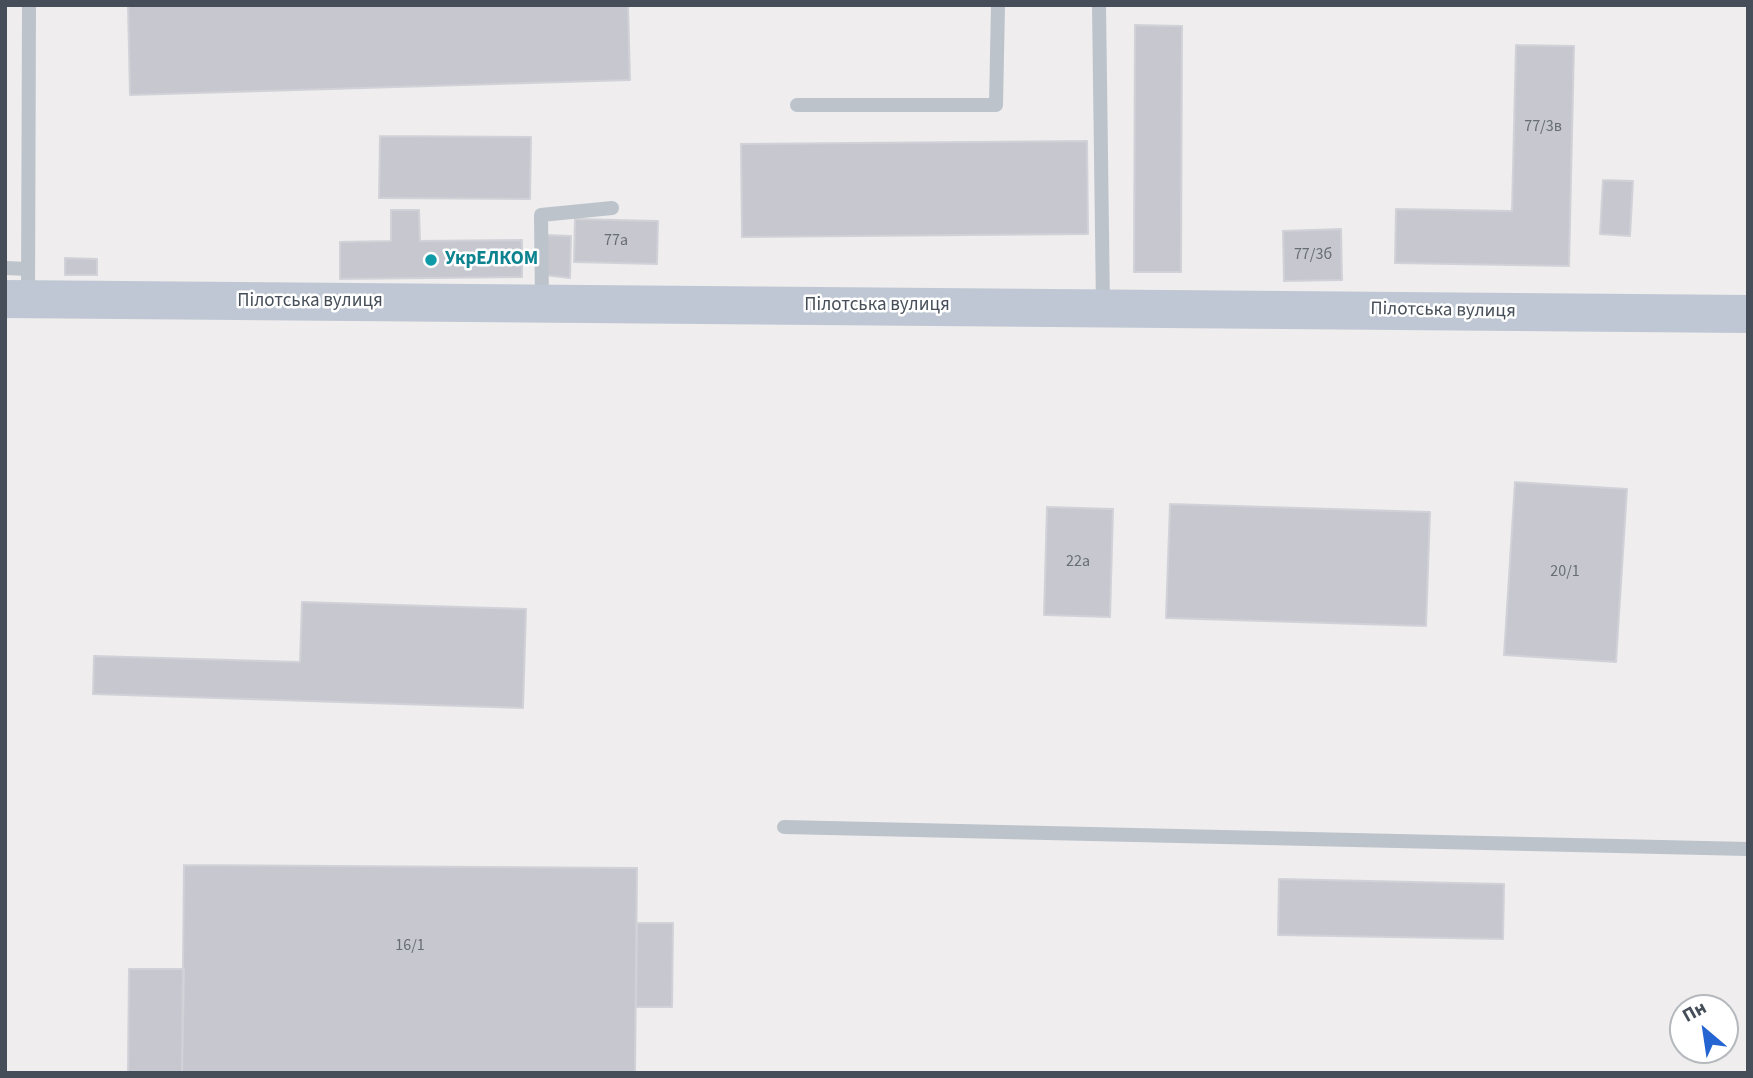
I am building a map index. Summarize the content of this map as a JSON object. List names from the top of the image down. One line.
{"streets":{"street":["Пілотська вулиця"]},"places":["УкрЕЛКОМ"],"house_numbers":["77/3в","77а","77/3б","22а","20/1","16/1"],"north":"top left"}
